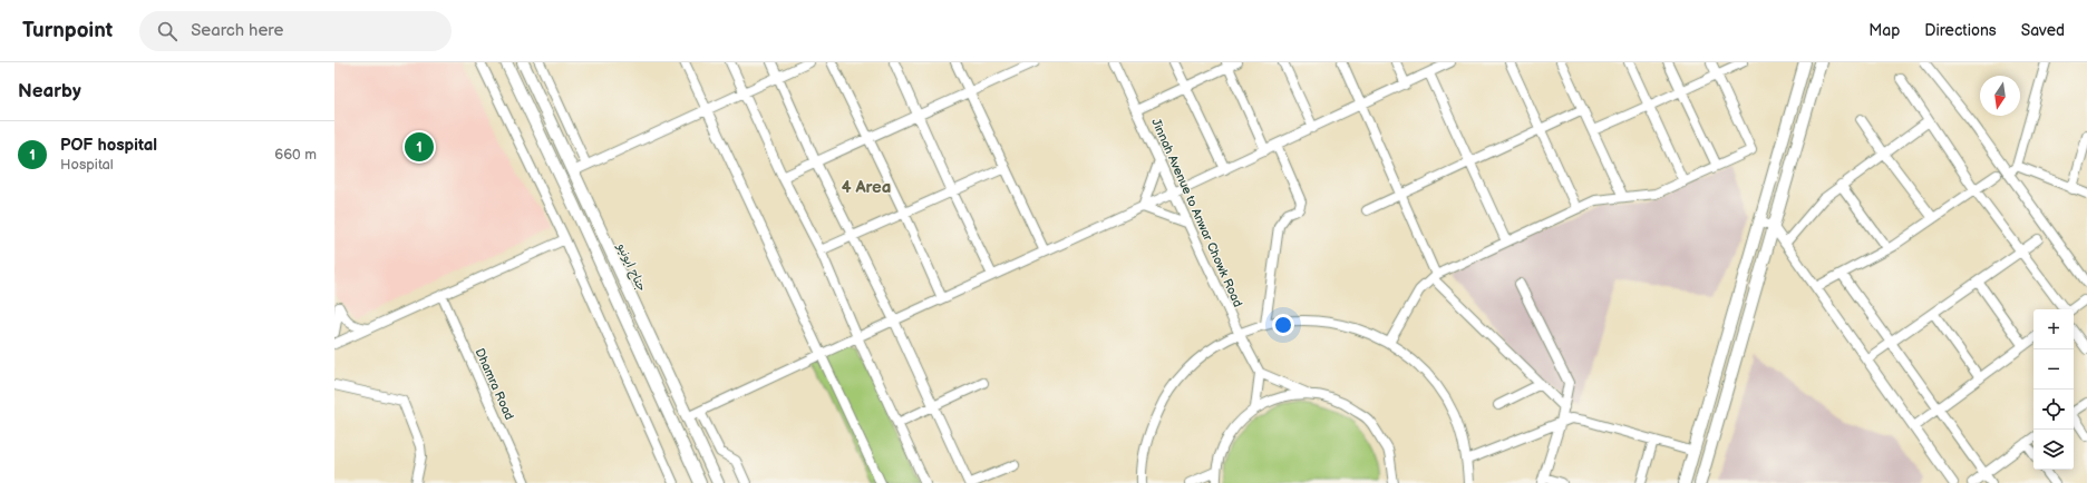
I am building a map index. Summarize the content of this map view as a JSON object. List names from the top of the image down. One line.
{"streets":{"main road":["جناح ایونیو"],"street":["Jinnah Avenue to Anwar Chowk Road","Dhamra Road"]},"districts":["4 Area"],"north":"bottom","page":{"header":"Turnpoint","search":"Search here","nav":["Map","Directions","Saved"],"heading":"Nearby","list":[{"mark":"1","name":"POF hospital","note":"Hospital","value":"660 m"}],"pins":"1","map_buttons":["+","−"]}}
